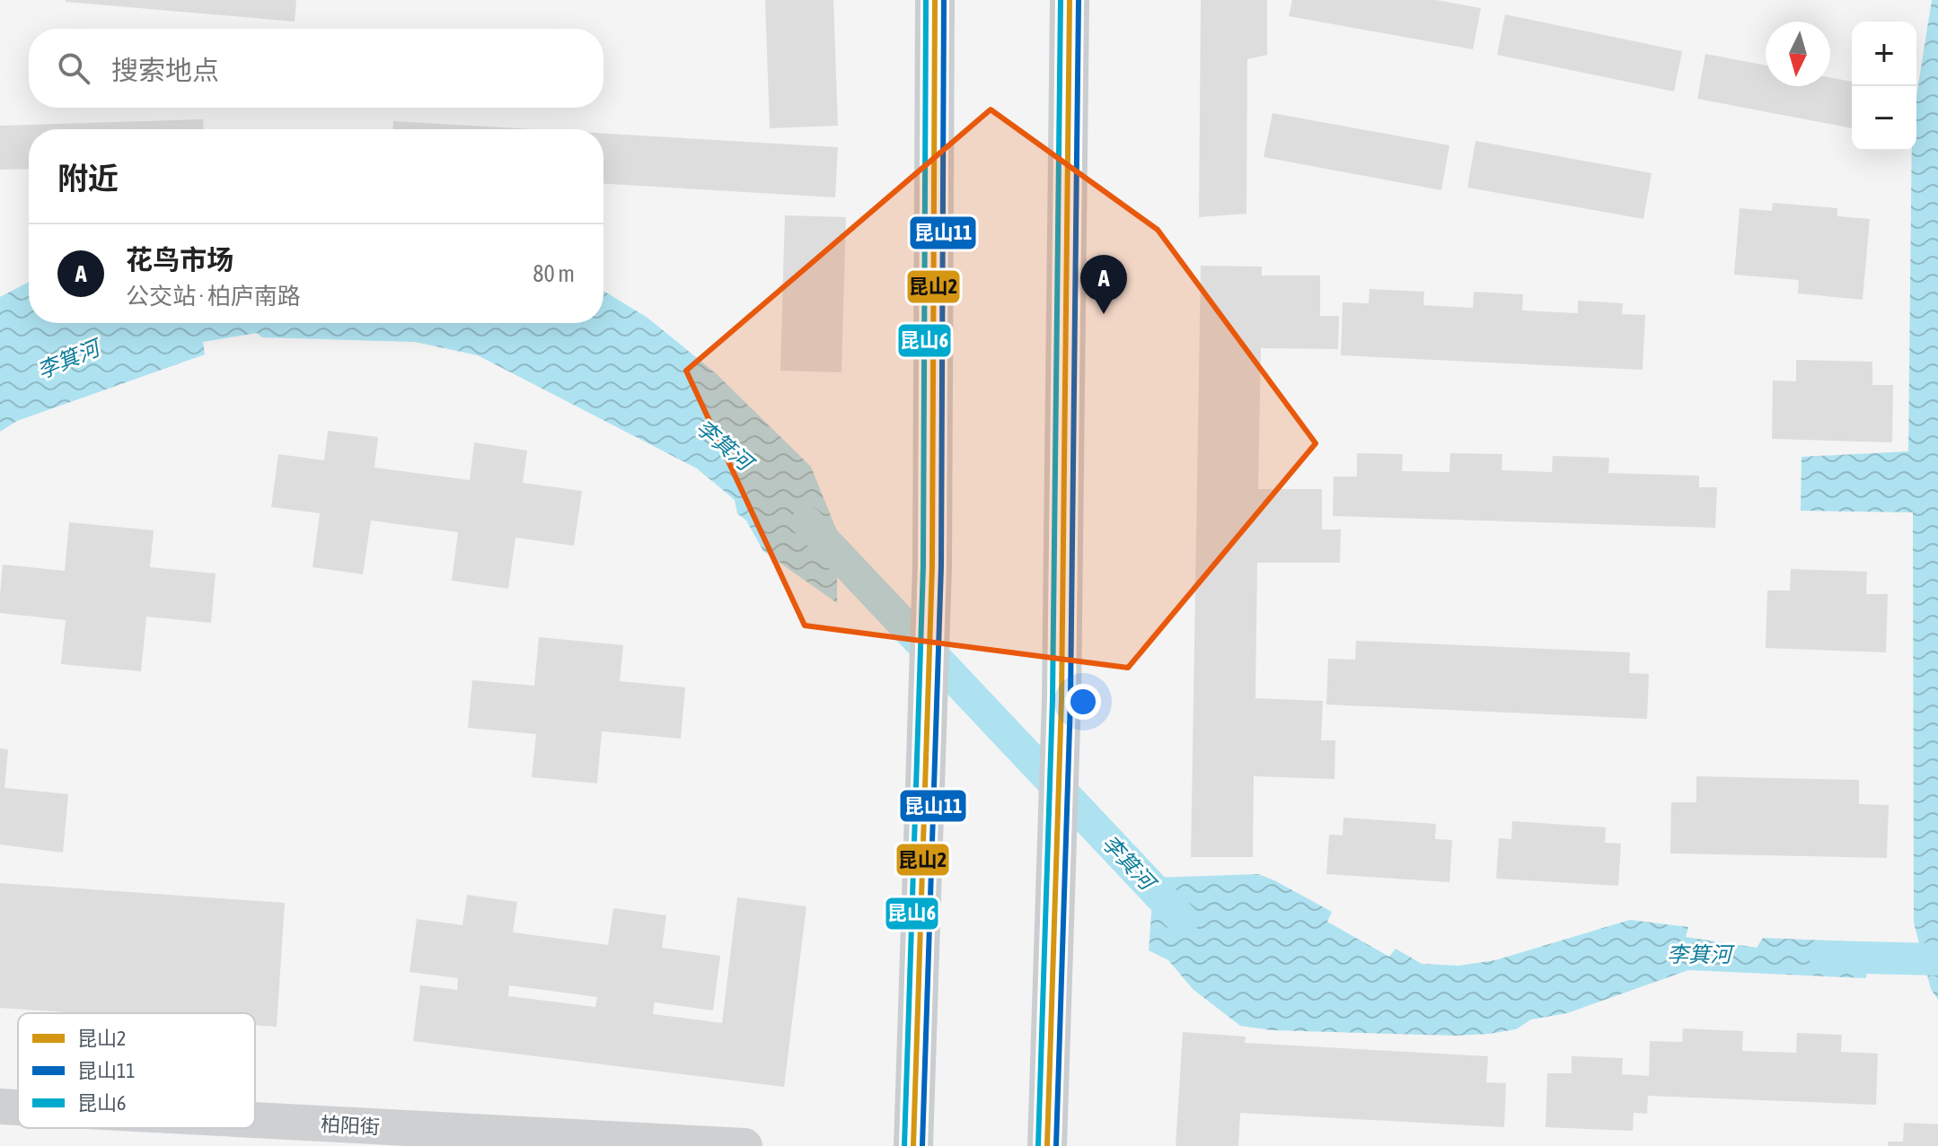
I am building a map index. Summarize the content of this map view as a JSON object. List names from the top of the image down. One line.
{"streets":{"street":["柏阳街"]},"water":["李箕河"],"lines":["transit line 昆山2","transit line 昆山11","transit line 昆山6"],"legend":["昆山2","昆山11","昆山6"],"north":"bottom","page":{"map_buttons":["+","−"],"search":"搜索地点","heading":"附近","list":[{"mark":"A","name":"花鸟市场","note":"公交站 · 柏庐南路","value":"80 m"}],"pins":"A"}}
